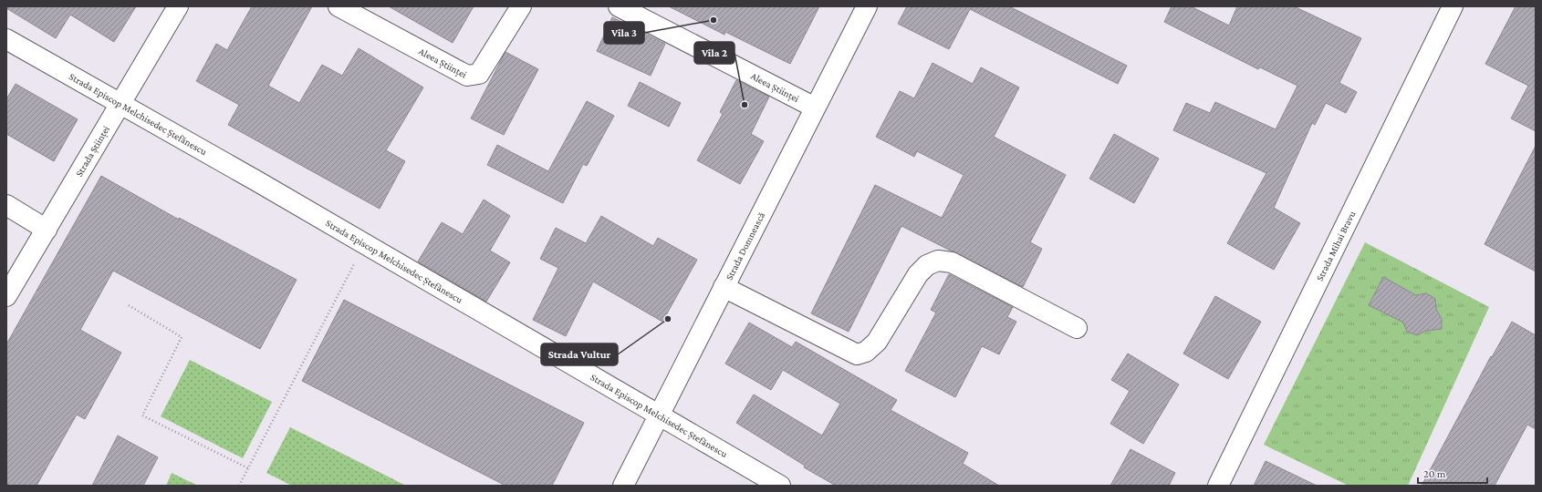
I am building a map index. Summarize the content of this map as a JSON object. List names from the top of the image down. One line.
{"streets":{"street":["Aleea Științei","Strada Episcop Melchisedec Ștefănescu","Strada Științei","Strada Domnească","Strada Mihai Bravu"]},"crossings":[["Aleea Științei","Strada Domnească"],["Strada Episcop Melchisedec Ștefănescu","Strada Științei"],["Strada Episcop Melchisedec Ștefănescu","Strada Domnească"]],"places":["Vila 3","Vila 2","Strada Vultur"],"scale_bar":"20 m"}
